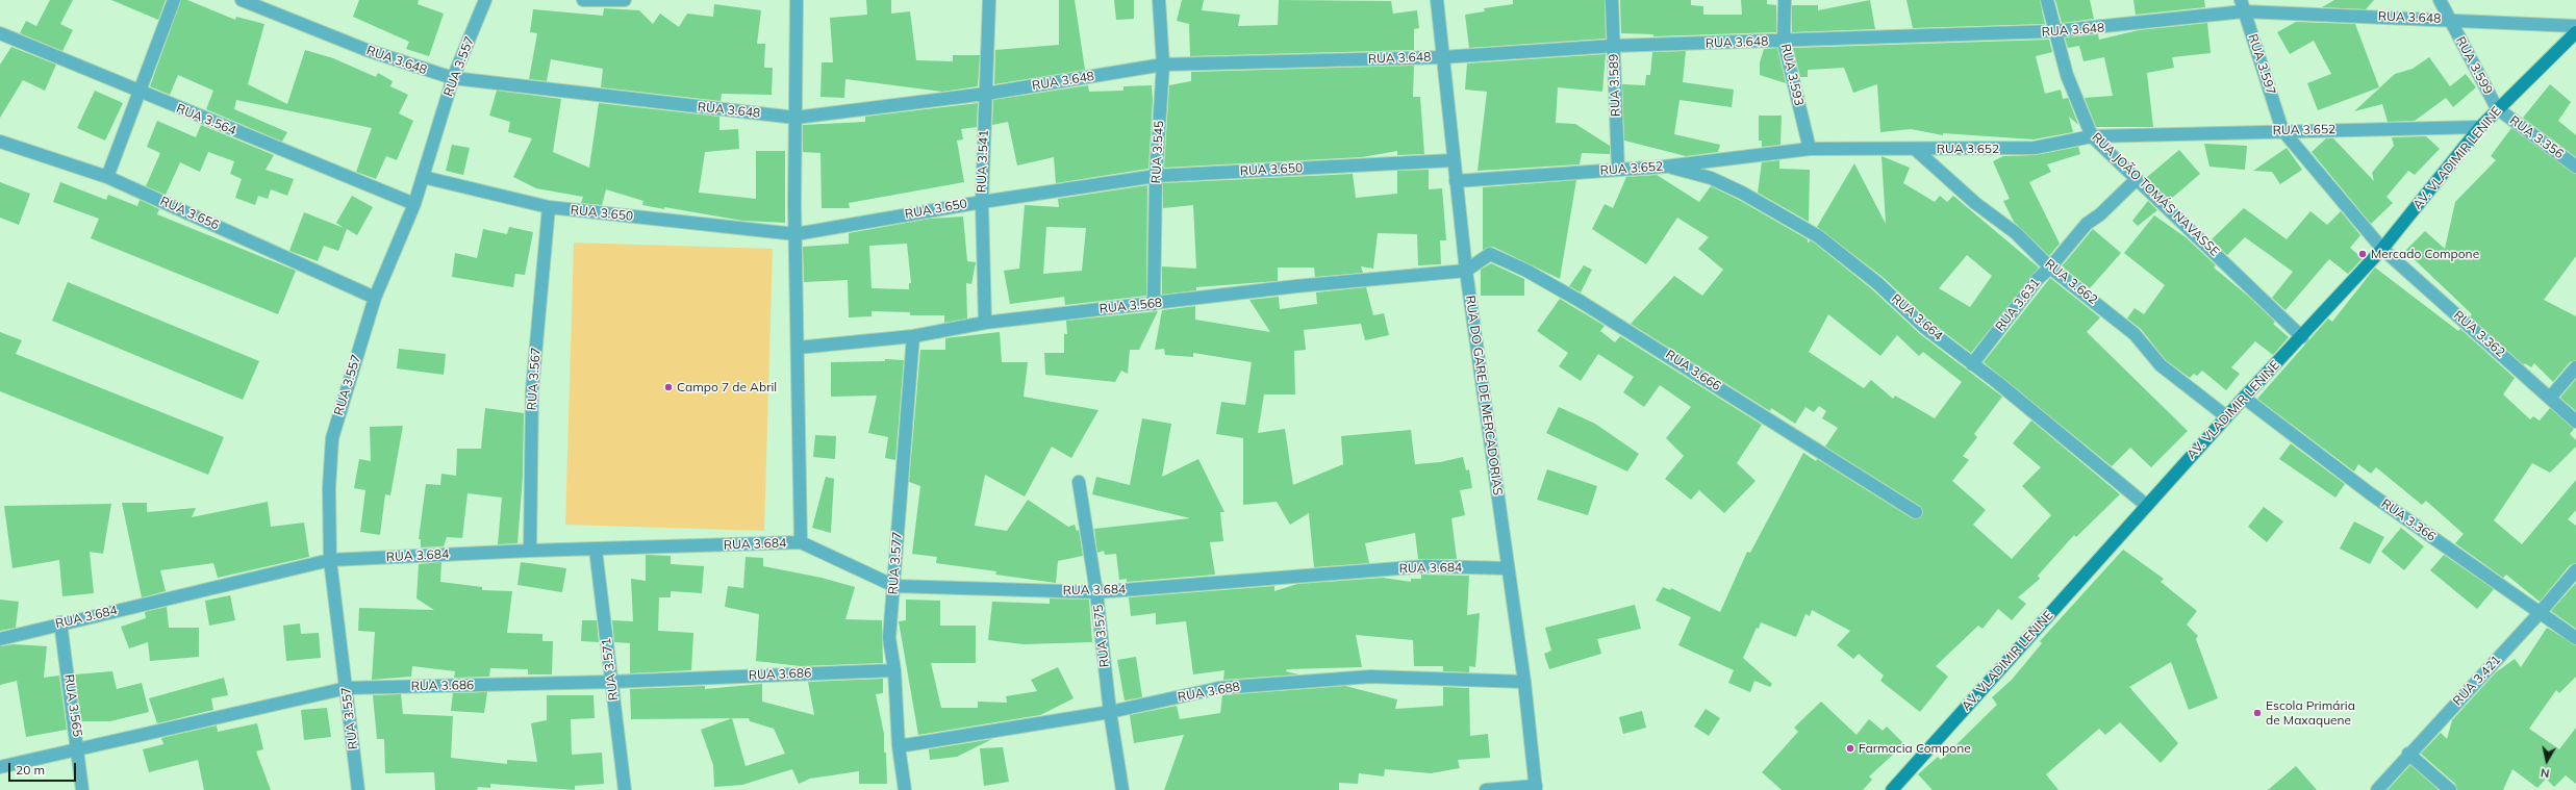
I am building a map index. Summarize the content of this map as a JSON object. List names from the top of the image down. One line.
{"streets":{"main road":["AV. VLADIMIR LENINE"],"street":["RUA 3.648","RUA 3.597","RUA 3.599","RUA 3.557","RUA 3.593","RUA 3.589","RUA 3.564","RUA 3.652","RUA 3.356","RUA 3.545","RUA 3.541","RUA 3.650","RUA JOÃO TOMÁS NAVASSE","RUA 3.656","RUA 3.662","RUA 3.631","RUA 3.568","RUA 3.664","RUA 3.362","RUA 3.666","RUA 3.567","RUA DO GARE DE MERCADORIAS","RUA 3.366","RUA 3.684","RUA 3.577","RUA 3.575","RUA 3.571","RUA 3.686","RUA 3.421","RUA 3.688","RUA 3.565"]},"crossings":[["RUA 3.648","RUA 3.597"],["RUA 3.648","RUA 3.599"],["RUA 3.648","RUA 3.557"],["RUA 3.648","RUA 3.593"],["RUA 3.648","RUA 3.589"],["RUA 3.648","RUA 3.545"],["RUA 3.648","RUA 3.541"],["RUA 3.648","RUA JOÃO TOMÁS NAVASSE"],["RUA 3.648","RUA DO GARE DE MERCADORIAS"],["RUA 3.597","RUA 3.652"],["RUA 3.597","RUA 3.362"],["RUA 3.599","RUA 3.356"],["RUA 3.599","AV. VLADIMIR LENINE"],["RUA 3.557","RUA 3.564"],["RUA 3.557","RUA 3.650"],["RUA 3.557","RUA 3.656"],["RUA 3.557","RUA 3.684"],["RUA 3.557","RUA 3.686"],["RUA 3.593","RUA 3.652"],["RUA 3.589","RUA 3.652"],["RUA 3.652","AV. VLADIMIR LENINE"],["RUA 3.652","RUA JOÃO TOMÁS NAVASSE"],["RUA 3.652","RUA 3.662"],["RUA 3.652","RUA 3.664"],["RUA 3.652","RUA 3.362"],["RUA 3.652","RUA DO GARE DE MERCADORIAS"],["RUA 3.356","AV. VLADIMIR LENINE"],["RUA 3.545","RUA 3.650"],["RUA 3.545","RUA 3.568"],["AV. VLADIMIR LENINE","RUA JOÃO TOMÁS NAVASSE"],["AV. VLADIMIR LENINE","RUA 3.662"],["AV. VLADIMIR LENINE","RUA 3.664"],["AV. VLADIMIR LENINE","RUA 3.362"],["AV. VLADIMIR LENINE","RUA 3.366"],["RUA 3.541","RUA 3.650"],["RUA 3.541","RUA 3.568"],["RUA 3.650","RUA 3.567"],["RUA 3.650","RUA DO GARE DE MERCADORIAS"],["RUA JOÃO TOMÁS NAVASSE","RUA 3.631"],["RUA 3.662","RUA 3.631"],["RUA 3.631","RUA 3.664"],["RUA 3.568","RUA 3.666"],["RUA 3.568","RUA DO GARE DE MERCADORIAS"],["RUA 3.568","RUA 3.577"],["RUA 3.666","RUA DO GARE DE MERCADORIAS"],["RUA 3.567","RUA 3.684"],["RUA DO GARE DE MERCADORIAS","RUA 3.684"],["RUA DO GARE DE MERCADORIAS","RUA 3.688"],["RUA 3.366","RUA 3.421"],["RUA 3.684","RUA 3.577"],["RUA 3.684","RUA 3.575"],["RUA 3.684","RUA 3.571"],["RUA 3.684","RUA 3.565"],["RUA 3.577","RUA 3.686"],["RUA 3.577","RUA 3.688"],["RUA 3.575","RUA 3.688"],["RUA 3.571","RUA 3.686"],["RUA 3.686","RUA 3.565"]],"places":["Mercado Compone","Campo 7 de Abril","Escola Primária de Maxaquene","Farmacia Compone"],"scale_bar":"20 m","north":"bottom"}
